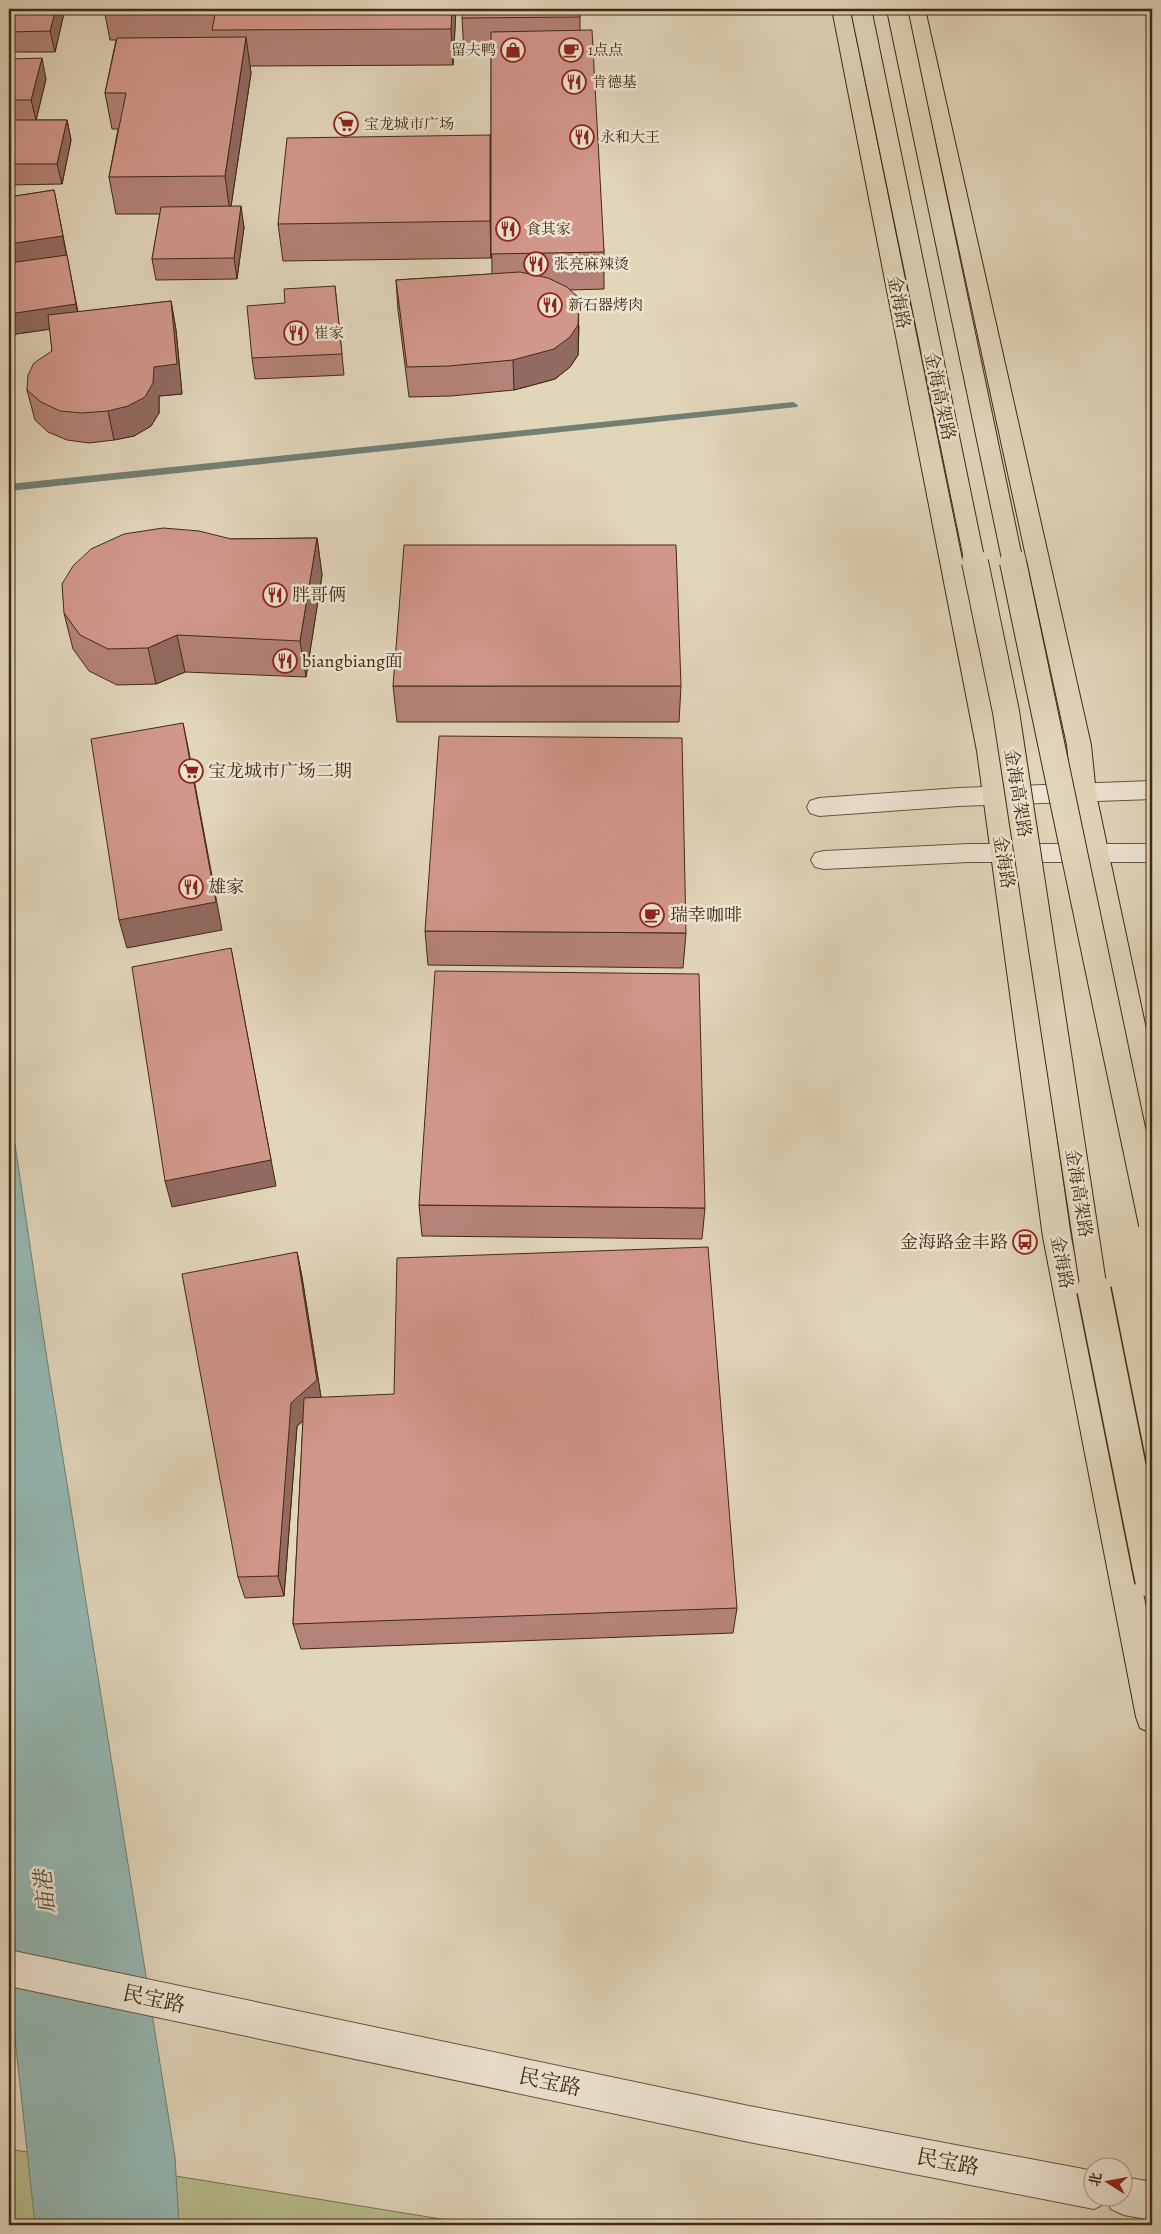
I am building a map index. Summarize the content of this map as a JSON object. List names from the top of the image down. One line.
{"streets":{"main road":["金海路","金海高架路"],"street":["民宝路"]},"water":["庙港"],"places":{"shop":["留夫鸭"],"cafe":["1点点","瑞幸咖啡"],"restaurant":["肯德基","永和大王","食其家","张亮麻辣烫","新石器烤肉","崔家","胖哥俩","biangbiang面","雄家"],"supermarket":["宝龙城市广场","宝龙城市广场二期"],"bus stop":["金海路金丰路"]},"north":"left"}
